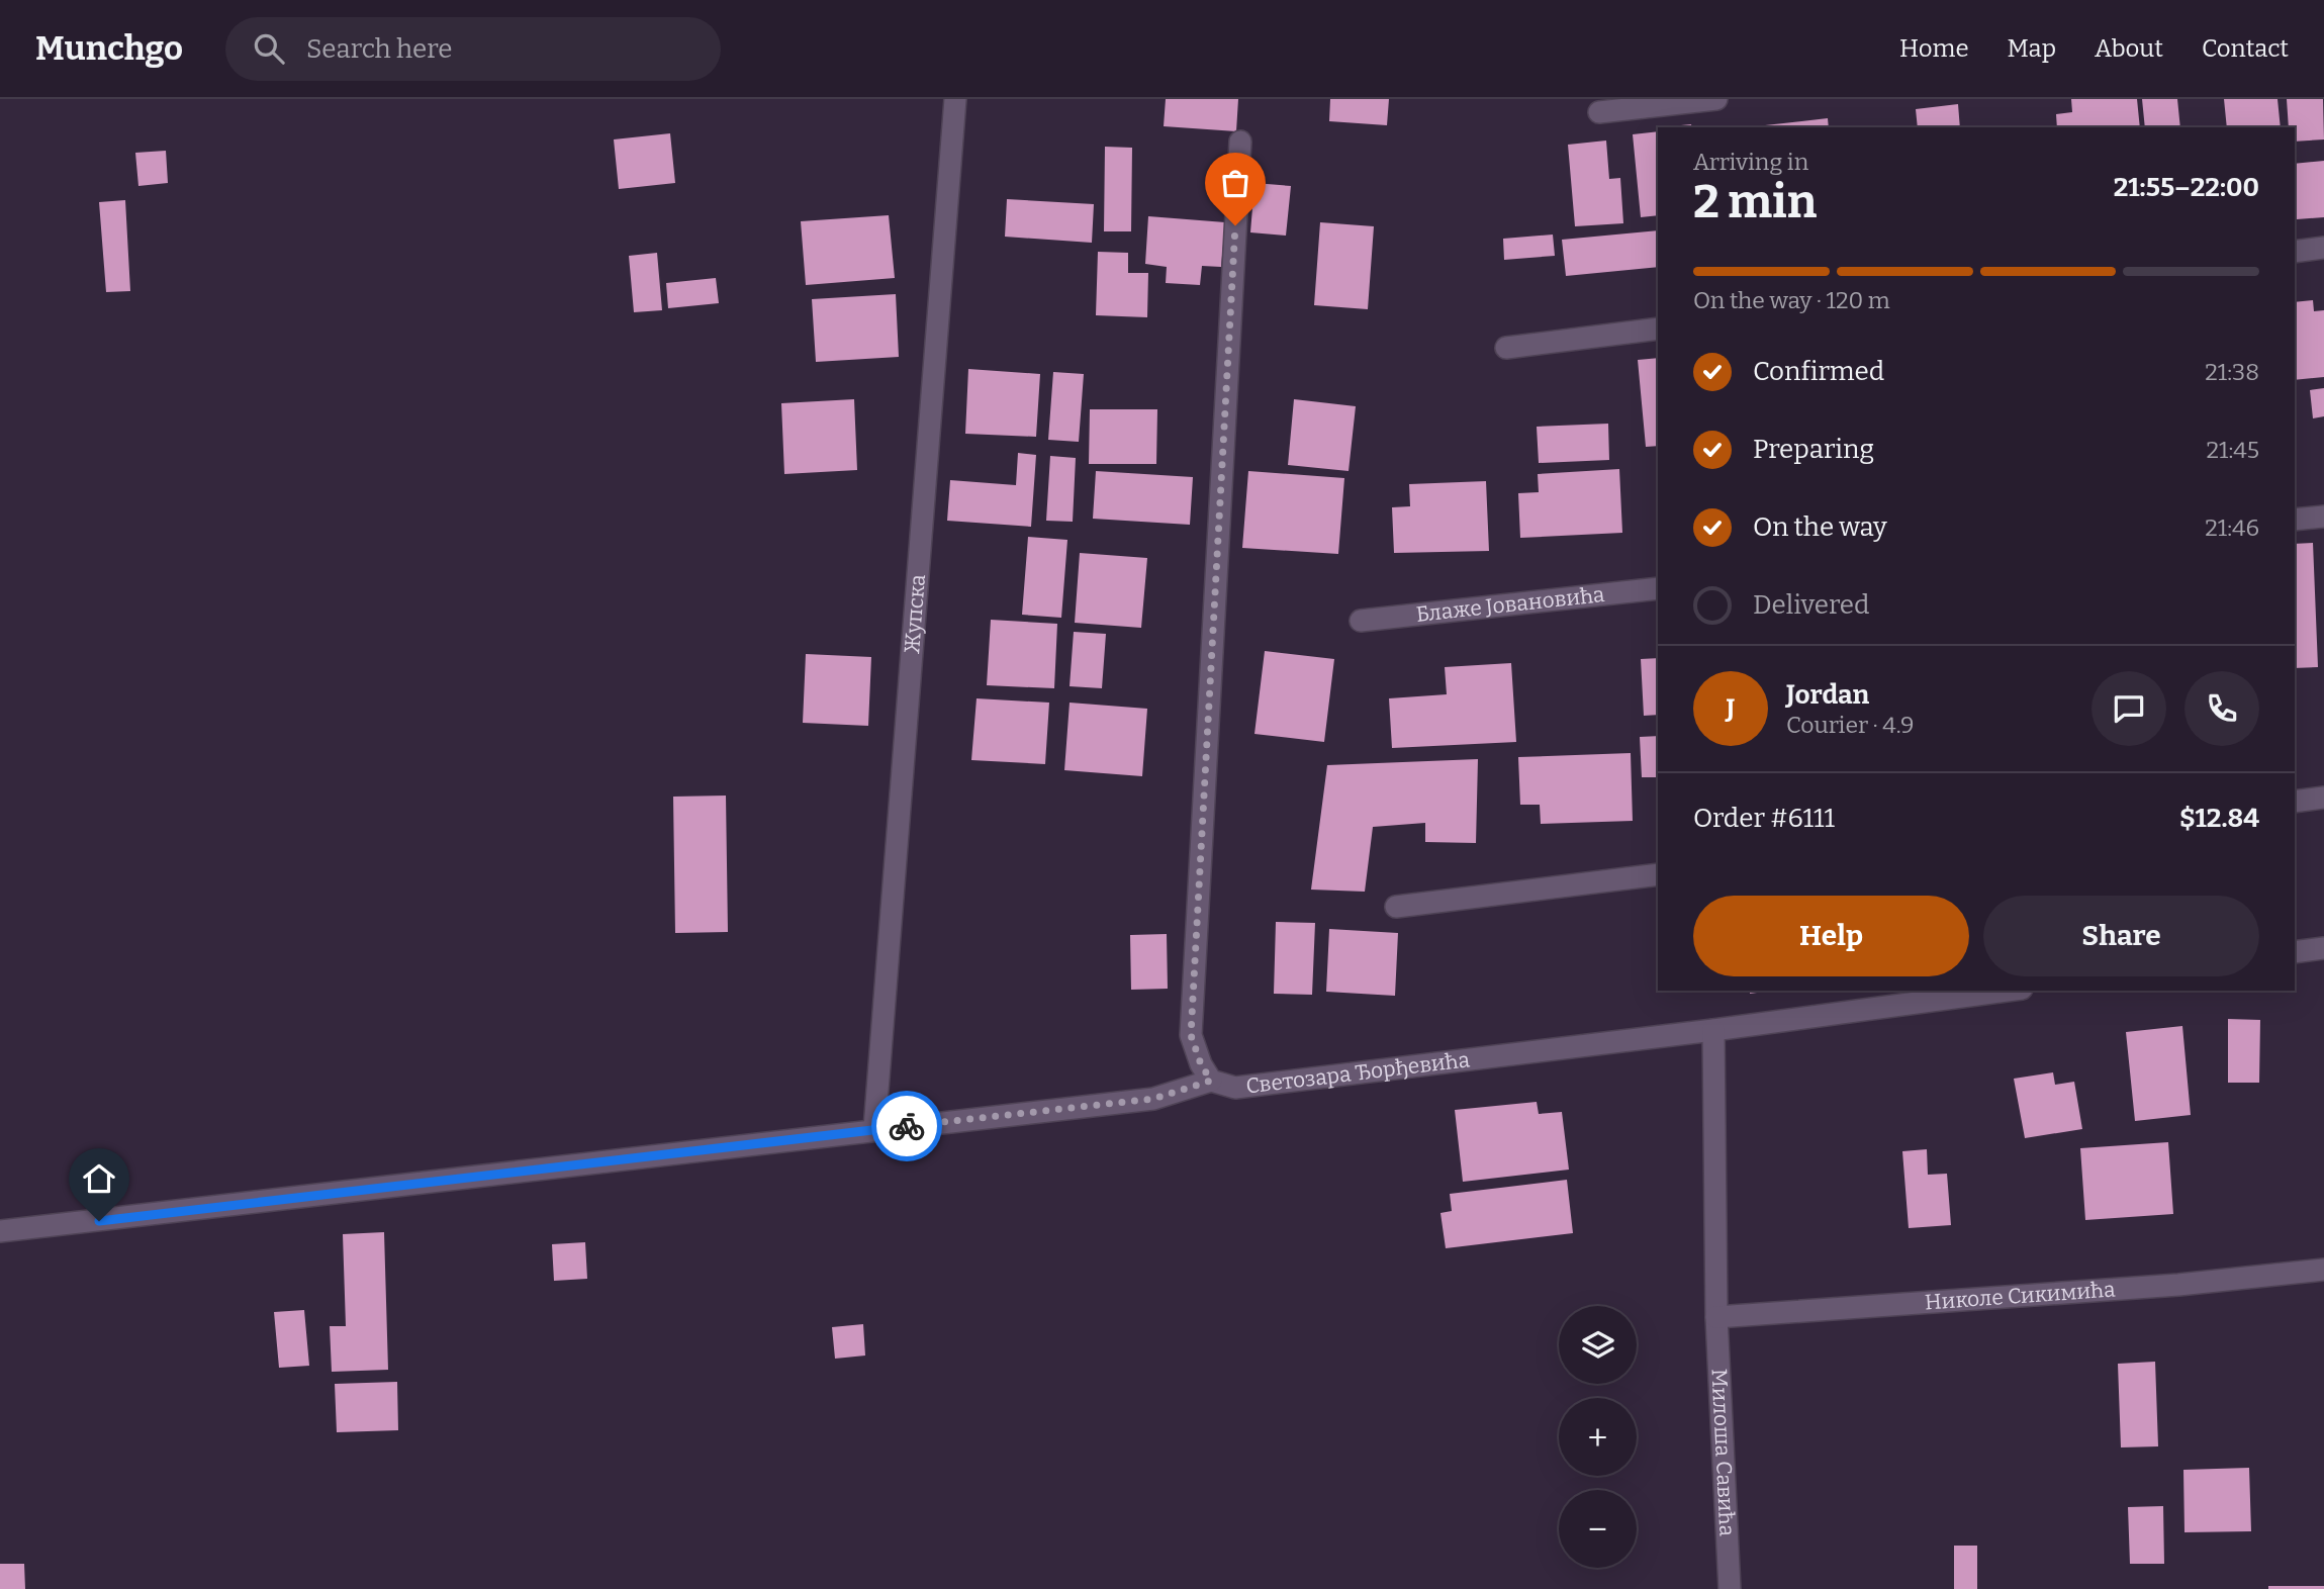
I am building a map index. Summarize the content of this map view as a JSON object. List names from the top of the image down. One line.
{"streets":{"street":["Блаже Јовановића","Жупска","Светозара Ђорђевића","Николе Сикимића","Милоша Савића"]},"crossings":[["Светозара Ђорђевића","Милоша Савића"],["Николе Сикимића","Милоша Савића"]],"page":{"header":"Munchgo","search":"Search here","nav":["Home","Map","About","Contact"],"heading":["2 min","Arriving in","21:55–22:00"],"panel":["Jordan","Courier · 4.9","Order #6111","$12.84"],"bar":"On the way · 120 m","list":[["Confirmed","21:38"],["Preparing","21:45"],["On the way","21:46"],"Delivered"],"round":"J","buttons":["Help","Share"],"map_buttons":["+","−"]}}
